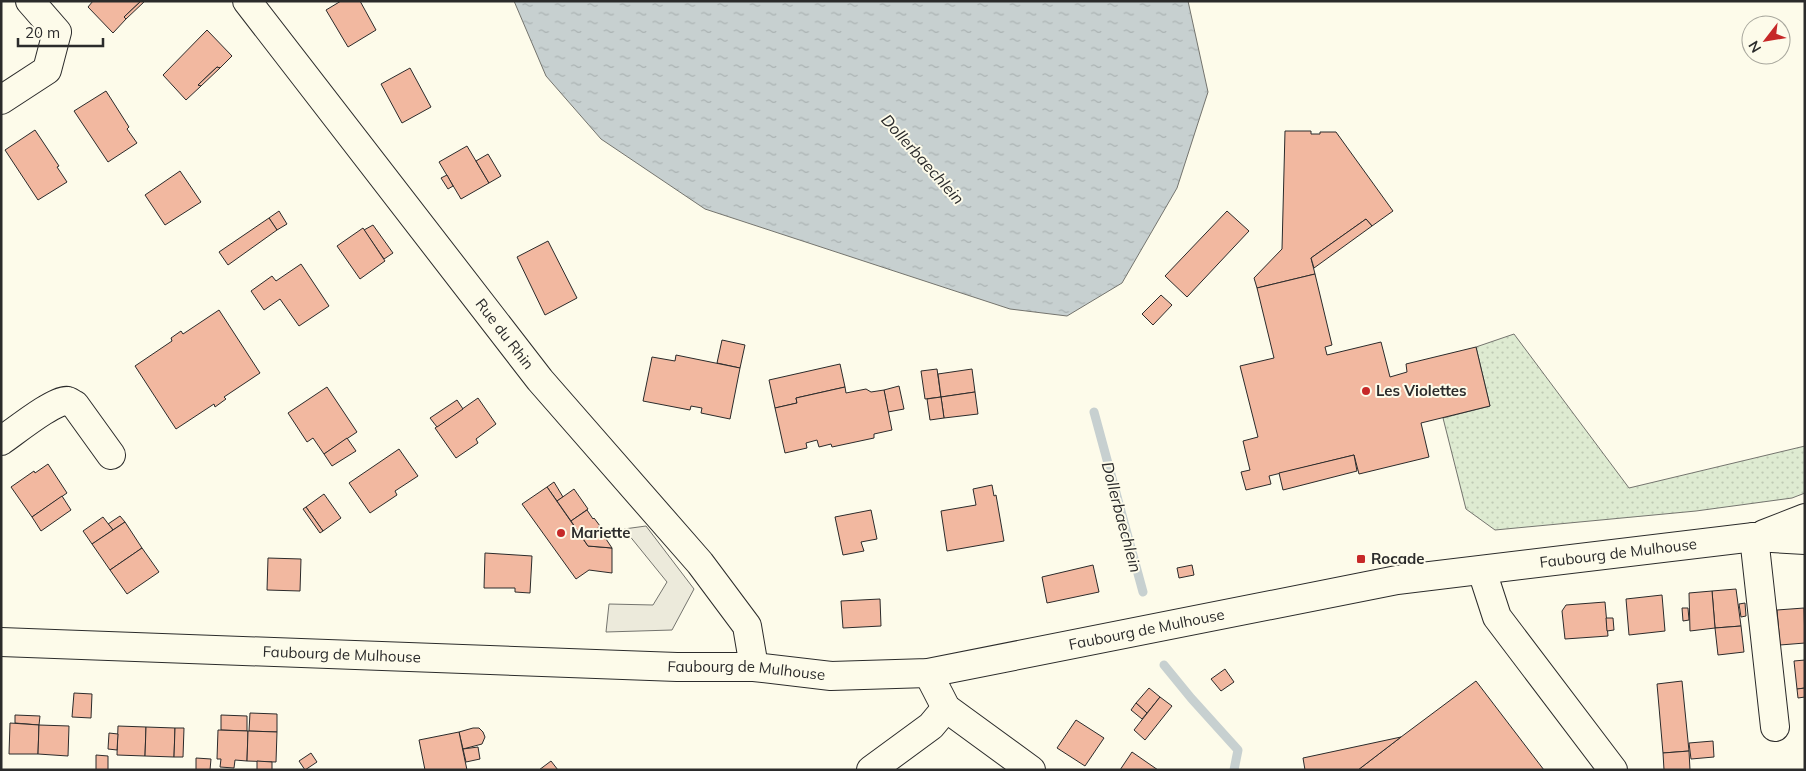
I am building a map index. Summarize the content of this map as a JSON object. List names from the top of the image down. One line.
{"streets":{"main road":["Rue du Rhin","Faubourg de Mulhouse"]},"crossings":[["Rue du Rhin","Faubourg de Mulhouse"]],"water":["Dollerbaechlein"],"places":{"other":["Les Violettes","Mariette"],"transit":["Rocade"]},"scale_bar":"20 m","north":"bottom left"}
